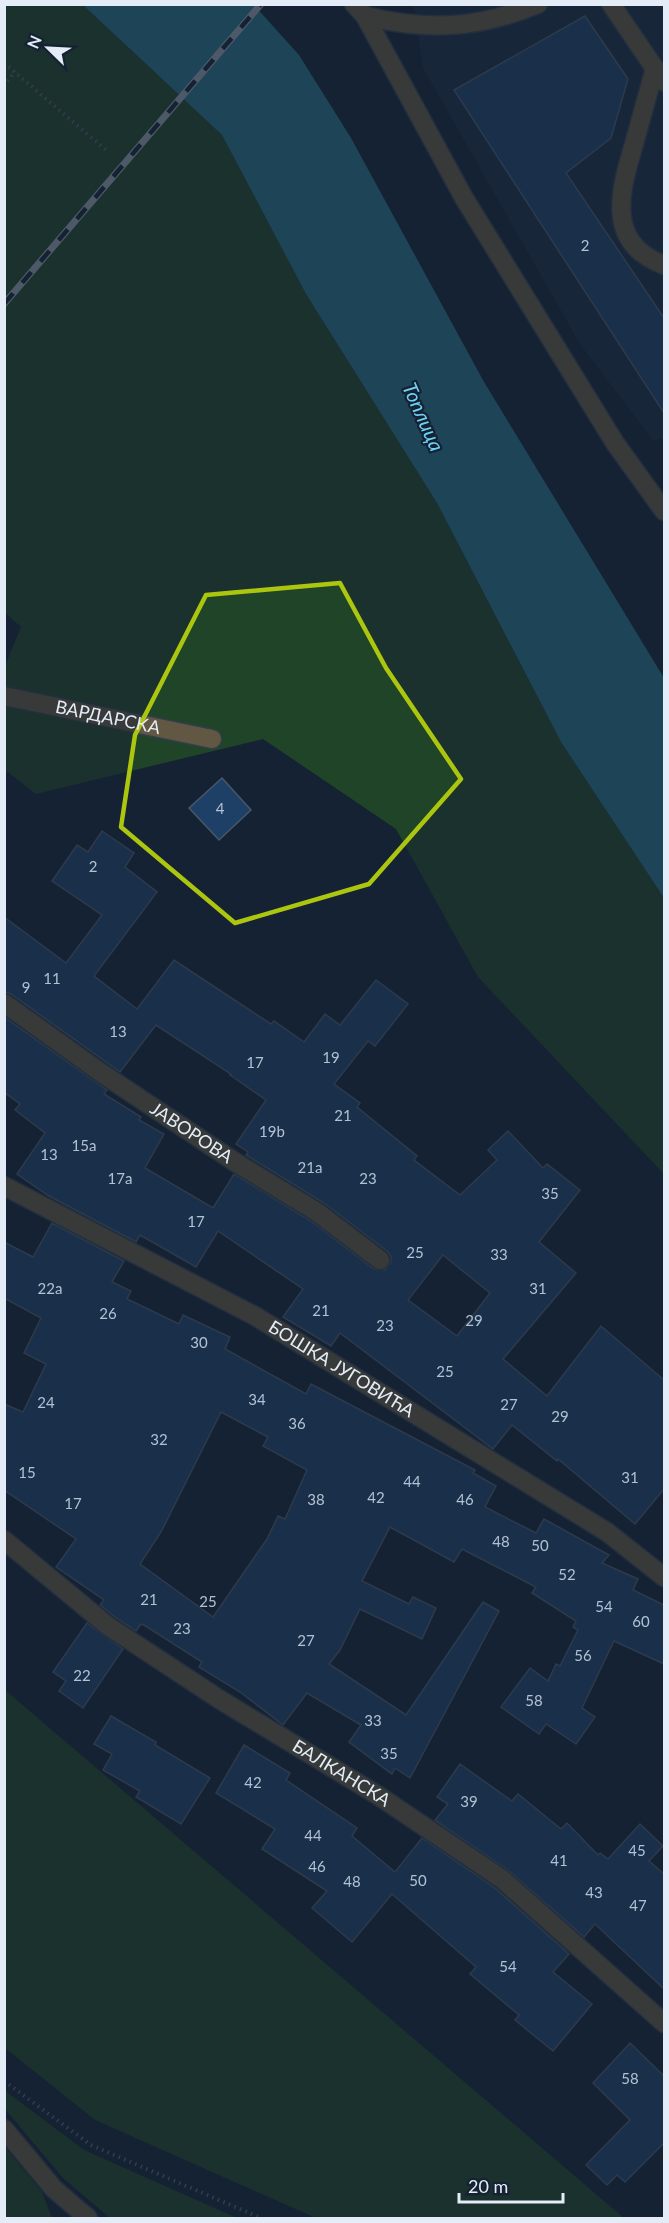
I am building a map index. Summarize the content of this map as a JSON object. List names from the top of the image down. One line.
{"streets":{"street":["ВАРДАРСКА","ЈАВОРОВА","БОШКА ЈУГОВИЋА","БАЛКАНСКА"]},"water":["Топлица"],"house_numbers":["2","4","2","11","9","13","19","17","21","19b","15a","13","21a","17a","23","35","17","25","33","22a","31","21","26","29","23","30","25","34","24","27","29","36","32","15","31","44","42","38","46","17","48","50","52","21","25","54","60","23","27","56","22","58","33","35","42","39","44","45","41","46","50","48","43","47","54","58"],"scale_bar":"20 m","north":"top left"}
